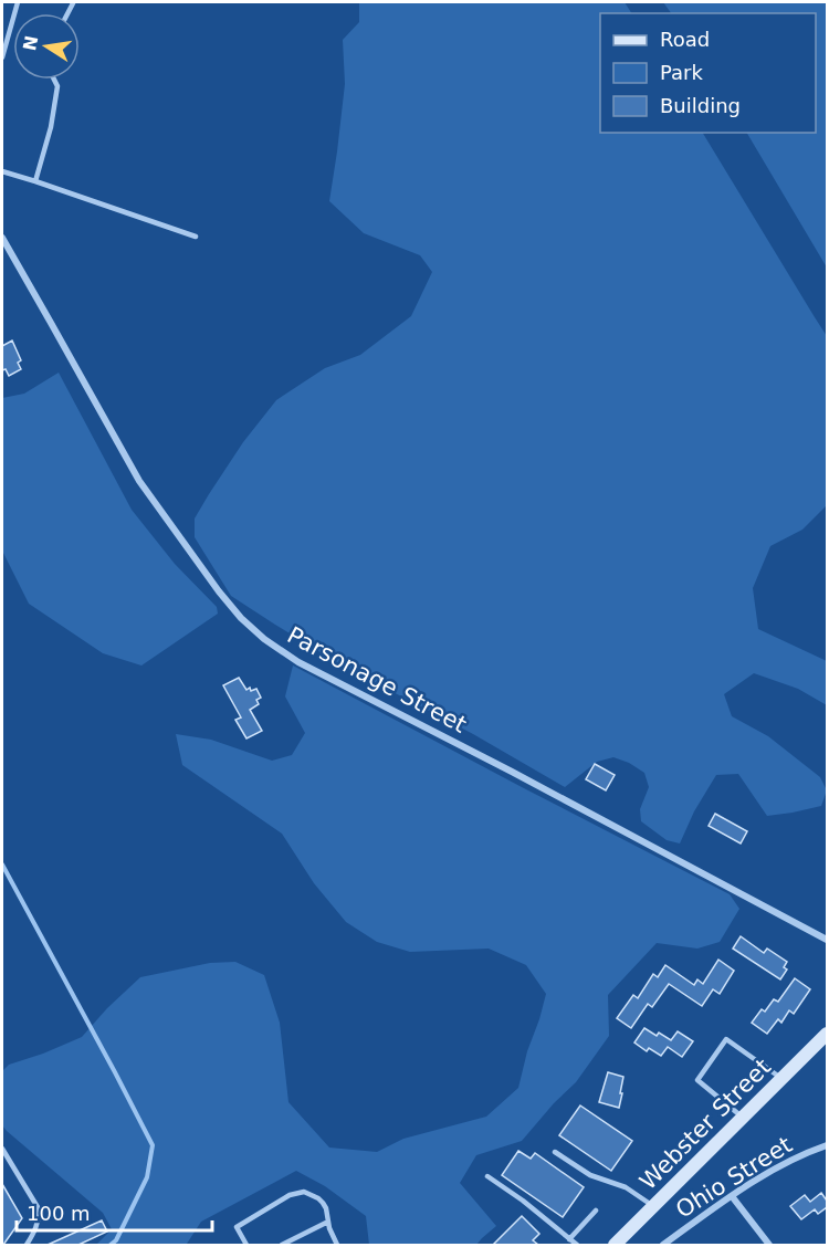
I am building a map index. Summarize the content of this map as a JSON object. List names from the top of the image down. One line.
{"streets":{"street":["Parsonage Street","Webster Street","Ohio Street"]},"legend":["Road","Park","Building"],"scale_bar":"100 m","north":"left"}
